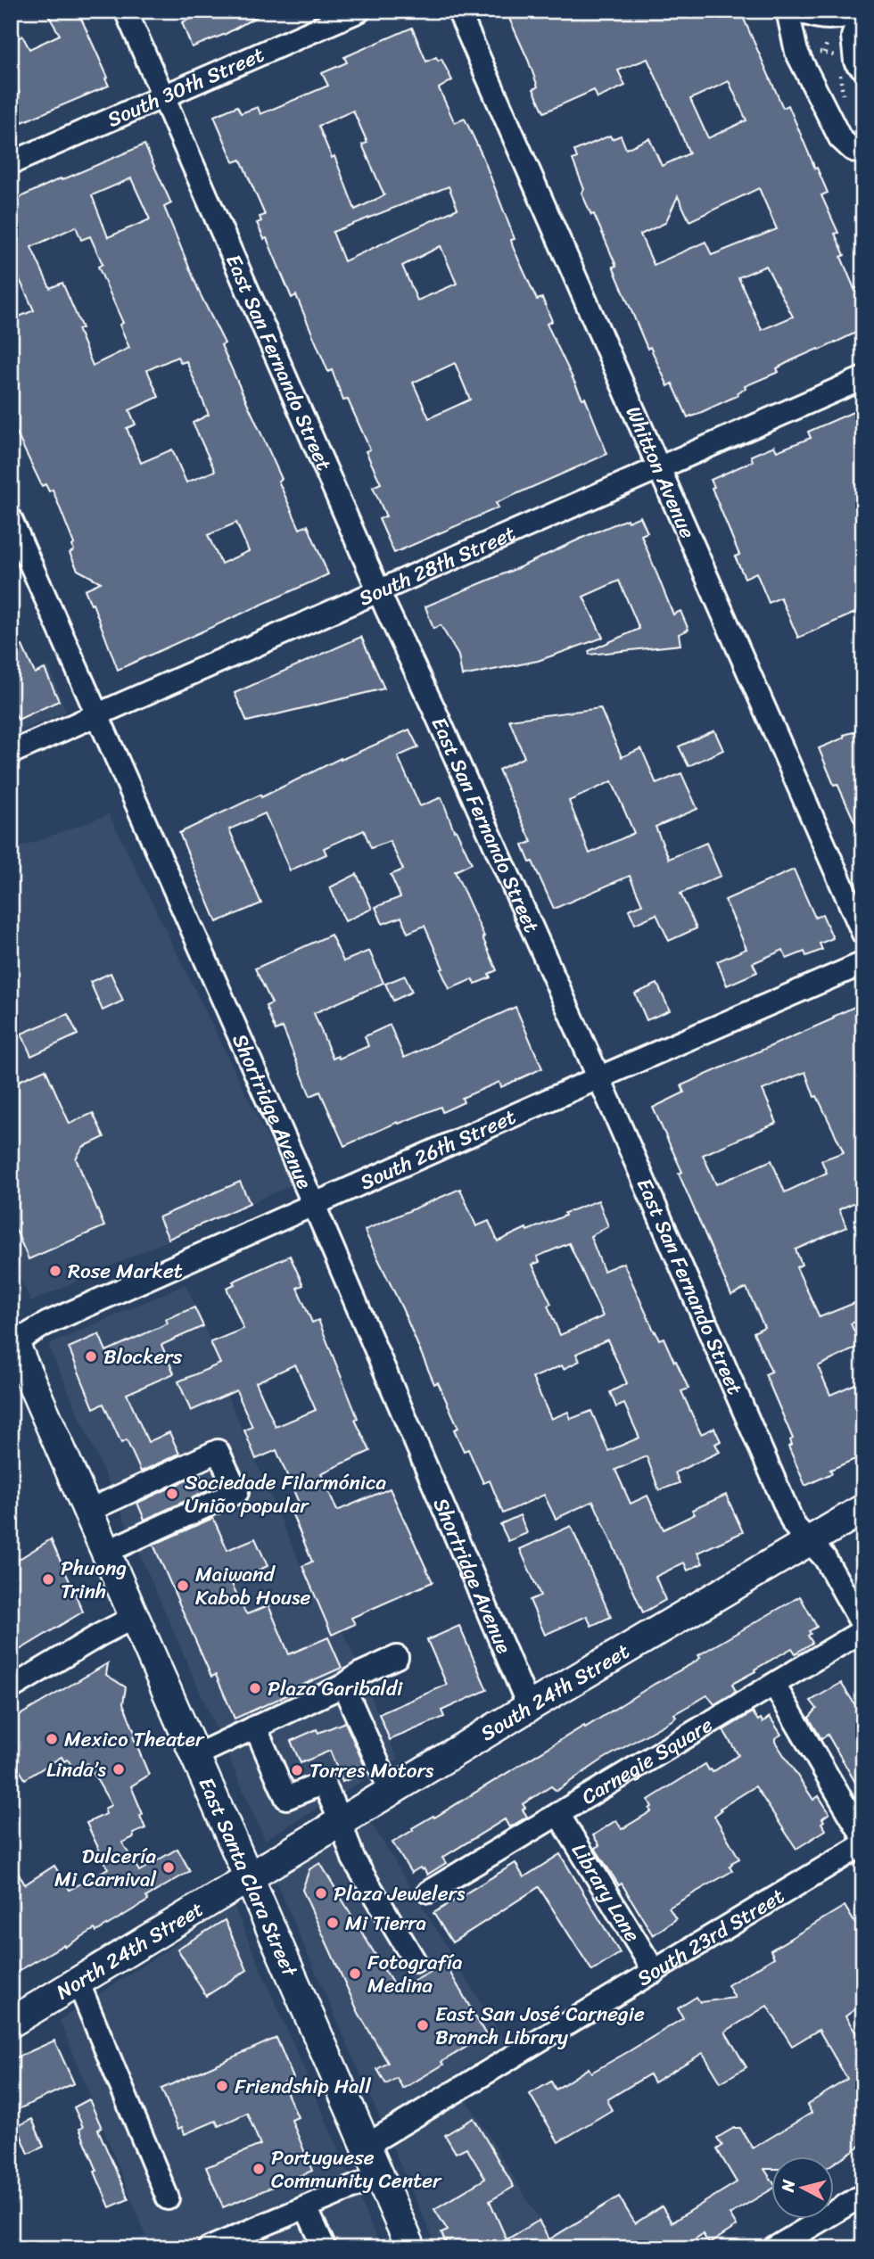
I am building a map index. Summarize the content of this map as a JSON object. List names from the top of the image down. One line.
{"streets":{"main road":["South 24th Street","East Santa Clara Street","North 24th Street"],"street":["South 30th Street","East San Fernando Street","Whitton Avenue","South 28th Street","Shortridge Avenue","South 26th Street","Carnegie Square","Library Lane","South 23rd Street"]},"crossings":[["South 30th Street","East San Fernando Street"],["East San Fernando Street","South 28th Street"],["East San Fernando Street","South 26th Street"],["East San Fernando Street","South 24th Street"],["East San Fernando Street","Carnegie Square"],["Whitton Avenue","South 28th Street"],["South 28th Street","Shortridge Avenue"],["Shortridge Avenue","South 26th Street"],["Shortridge Avenue","South 24th Street"],["South 26th Street","East Santa Clara Street"],["South 24th Street","East Santa Clara Street"],["South 24th Street","North 24th Street"],["Carnegie Square","Library Lane"],["East Santa Clara Street","South 23rd Street"],["East Santa Clara Street","North 24th Street"],["Library Lane","South 23rd Street"]],"places":["Rose Market","Blockers","Sociedade Filarmónica União popular","Phuong Trinh","Maiwand Kabob House","Plaza Garibaldi","Mexico Theater","Linda’s","Torres Motors","Dulcería Mi Carnival","Plaza Jewelers","Mi Tierra","Fotografía Medina","East San José Carnegie Branch Library","Friendship Hall","Portuguese Community Center"],"north":"left"}
